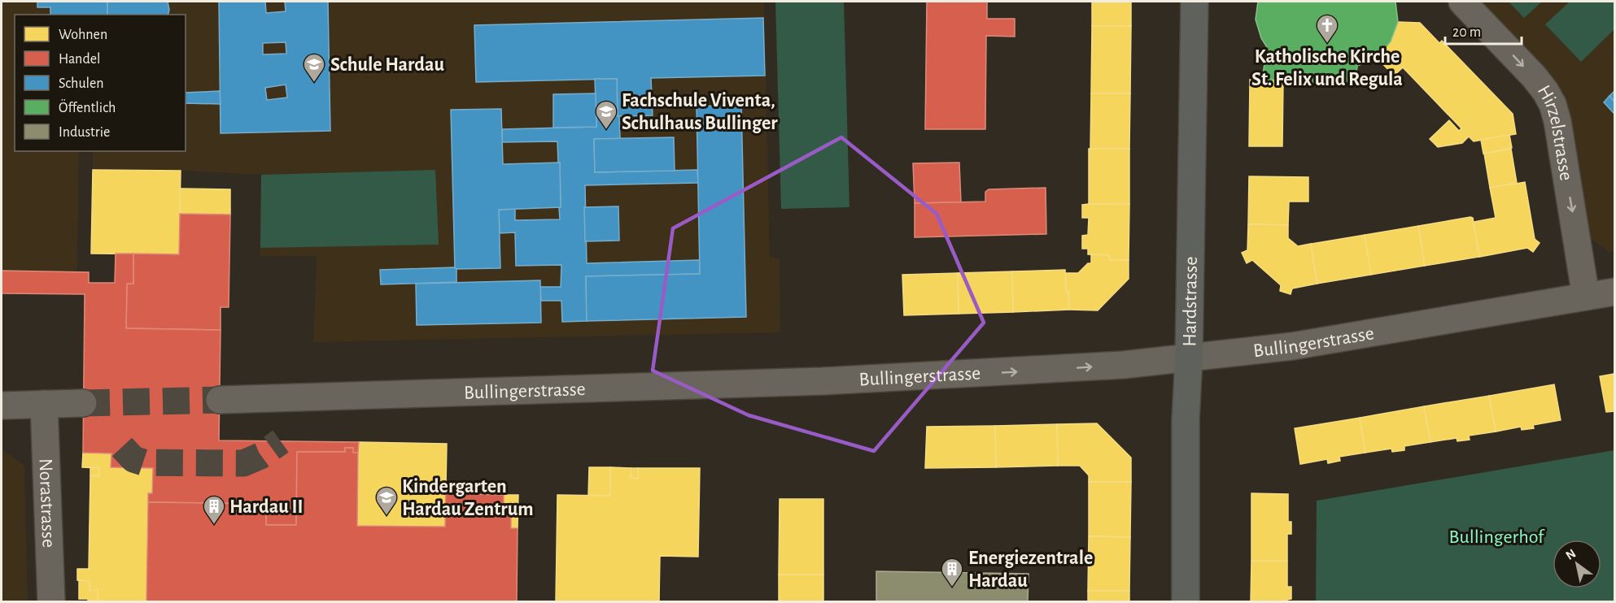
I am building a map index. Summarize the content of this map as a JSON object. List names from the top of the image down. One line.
{"streets":{"main road":["Hardstrasse"],"street":["Hirzelstrasse","Bullingerstrasse","Norastrasse"]},"crossings":[["Hirzelstrasse","Bullingerstrasse"],["Hardstrasse","Bullingerstrasse"]],"one_way":["Hirzelstrasse","Bullingerstrasse"],"parks":["Bullingerhof"],"places":{"church":["Katholische Kirche St. Felix und Regula"],"school or university":["Schule Hardau","Fachschule Viventa, Schulhaus Bullinger","Kindergarten Hardau Zentrum"],"building":["Hardau II","Energiezentrale Hardau"]},"legend":["Wohnen","Handel","Schulen","Öffentlich","Industrie"],"scale_bar":"20 m","north":"top left"}
